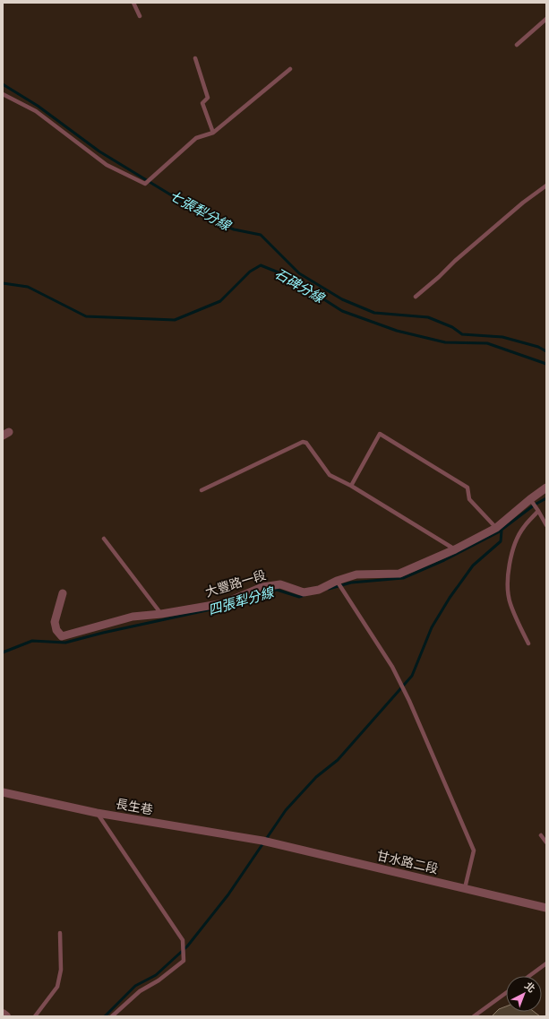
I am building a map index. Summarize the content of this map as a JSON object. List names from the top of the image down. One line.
{"streets":{"street":["大豐路一段","長生巷","甘水路二段"]},"crossings":[["長生巷","甘水路二段"]],"water":["七張犁分線","石碑分線","四張犁分線"],"north":"top right"}
